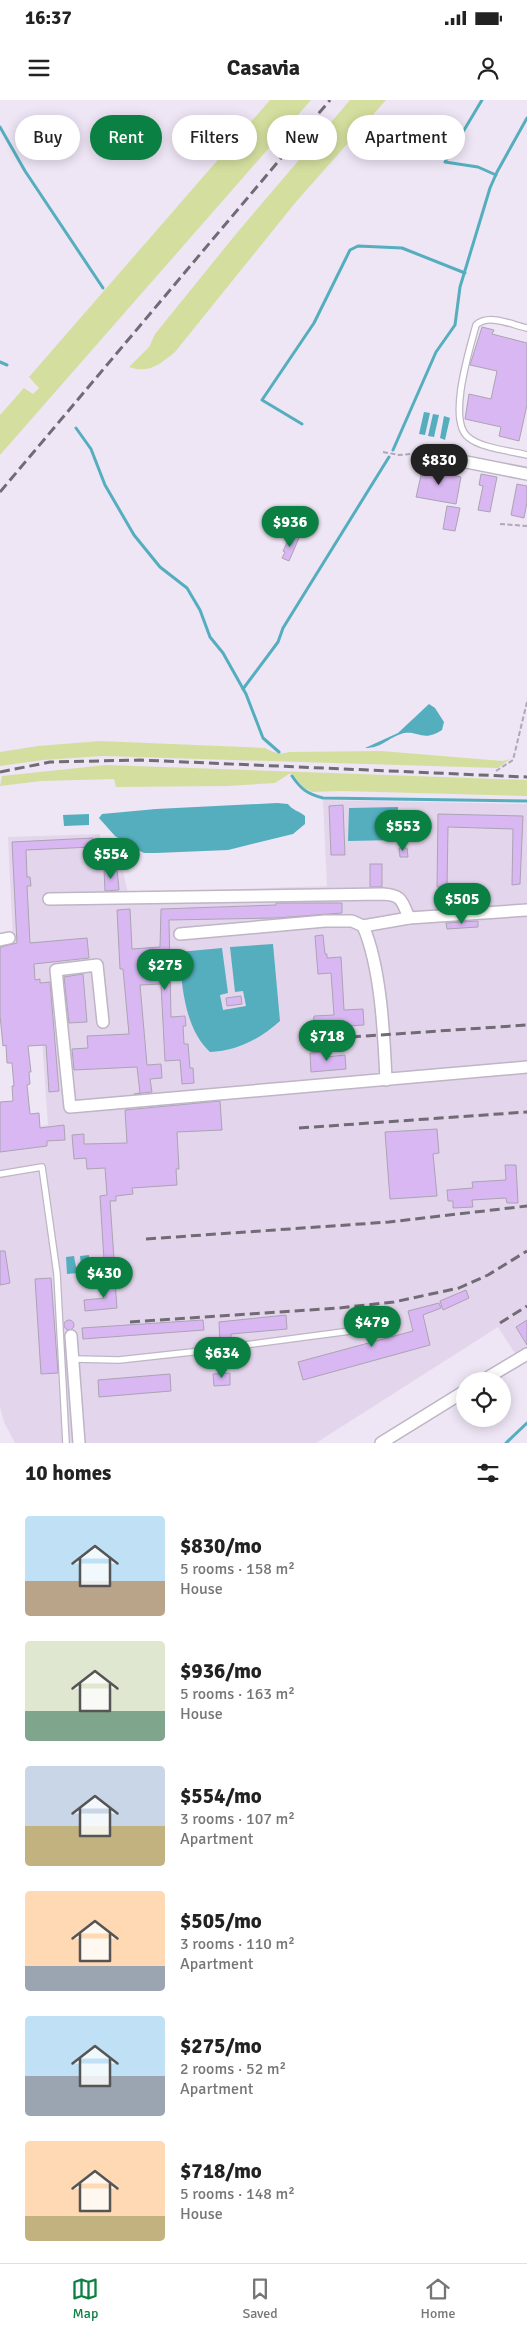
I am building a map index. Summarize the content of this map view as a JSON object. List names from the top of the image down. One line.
{"page":{"status":"16:37","header":"Casavia","chip":["Buy","Rent","Filters","New","Apartment"],"price":["$830","$936","$553","$554","$505","$275","$718","$430","$479","$634"],"heading":"10 homes","list":[{"name":"$830/mo","note":"5 rooms · 158 m² · House"},{"name":"$936/mo","note":"5 rooms · 163 m² · House"},{"name":"$554/mo","note":"3 rooms · 107 m² · Apartment"},{"name":"$505/mo","note":"3 rooms · 110 m² · Apartment"},{"name":"$275/mo","note":"2 rooms · 52 m² · Apartment"},{"name":"$718/mo","note":"5 rooms · 148 m² · House"}],"tabs":["Map","Saved","Home"]}}
